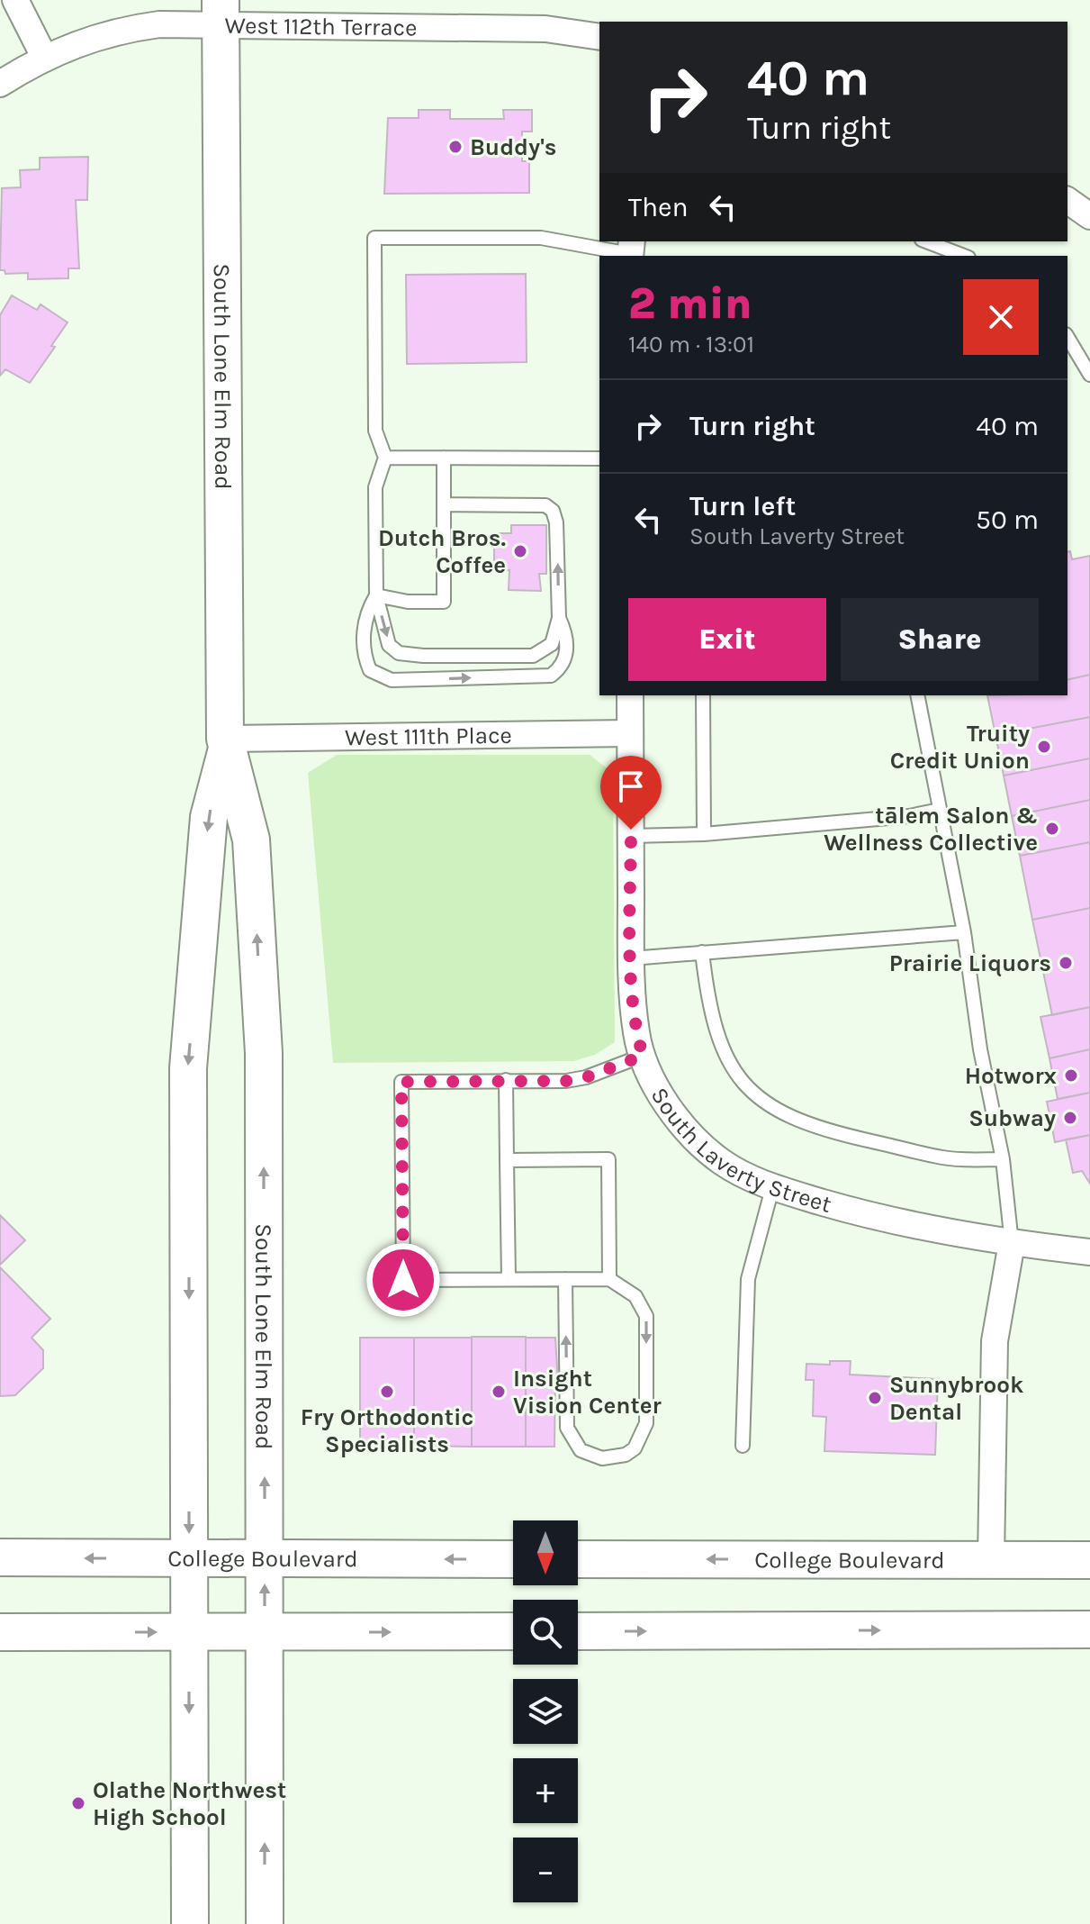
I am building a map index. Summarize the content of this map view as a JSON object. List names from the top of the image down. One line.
{"streets":{"street":["West 112th Terrace","South Lone Elm Road","West 111th Place","South Laverty Street","College Boulevard"]},"crossings":[["West 112th Terrace","South Lone Elm Road"],["South Lone Elm Road","West 111th Place"],["South Lone Elm Road","College Boulevard"],["West 111th Place","South Laverty Street"]],"places":["Buddy's","Dutch Bros. Coffee","Truity Credit Union","tālem Salon & Wellness Collective","Prairie Liquors","Hotworx","Subway","Fry Orthodontic Specialists","Insight Vision Center","Sunnybrook Dental","Olathe Northwest High School"],"north":"bottom","page":{"turn":["40 m","Turn right"],"then":"Then","heading":["2 min","140 m · 13:01"],"list":[{"name":"Turn right","value":"40 m"},{"name":"Turn left","note":"South Laverty Street","value":"50 m"}],"buttons":["Exit","Share"],"map_buttons":["+","−"]}}
